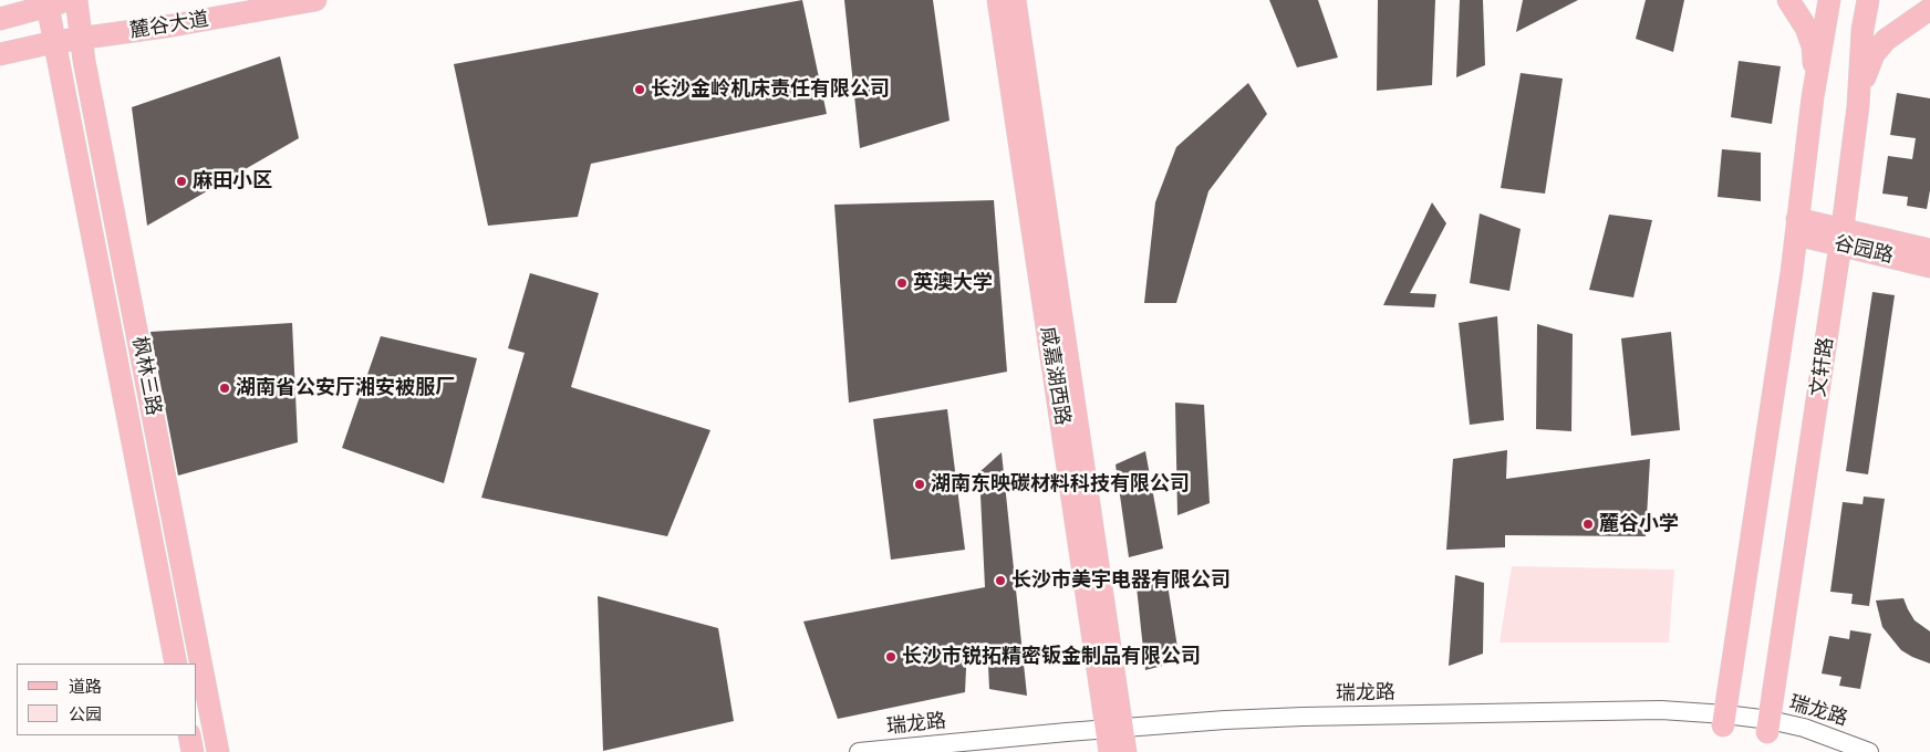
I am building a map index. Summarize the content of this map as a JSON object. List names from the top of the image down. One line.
{"streets":{"main road":["麓谷大道","谷园路","文轩路","枫林三路","咸嘉湖西路"],"street":["瑞龙路"]},"crossings":[["麓谷大道","枫林三路"],["谷园路","文轩路"],["文轩路","瑞龙路"],["咸嘉湖西路","瑞龙路"]],"places":["长沙金岭机床责任有限公司","麻田小区","英澳大学","湖南省公安厅湘安被服厂","湖南东映碳材料科技有限公司","麓谷小学","长沙市美宇电器有限公司","长沙市锐拓精密钣金制品有限公司"],"legend":["道路","公园"]}
